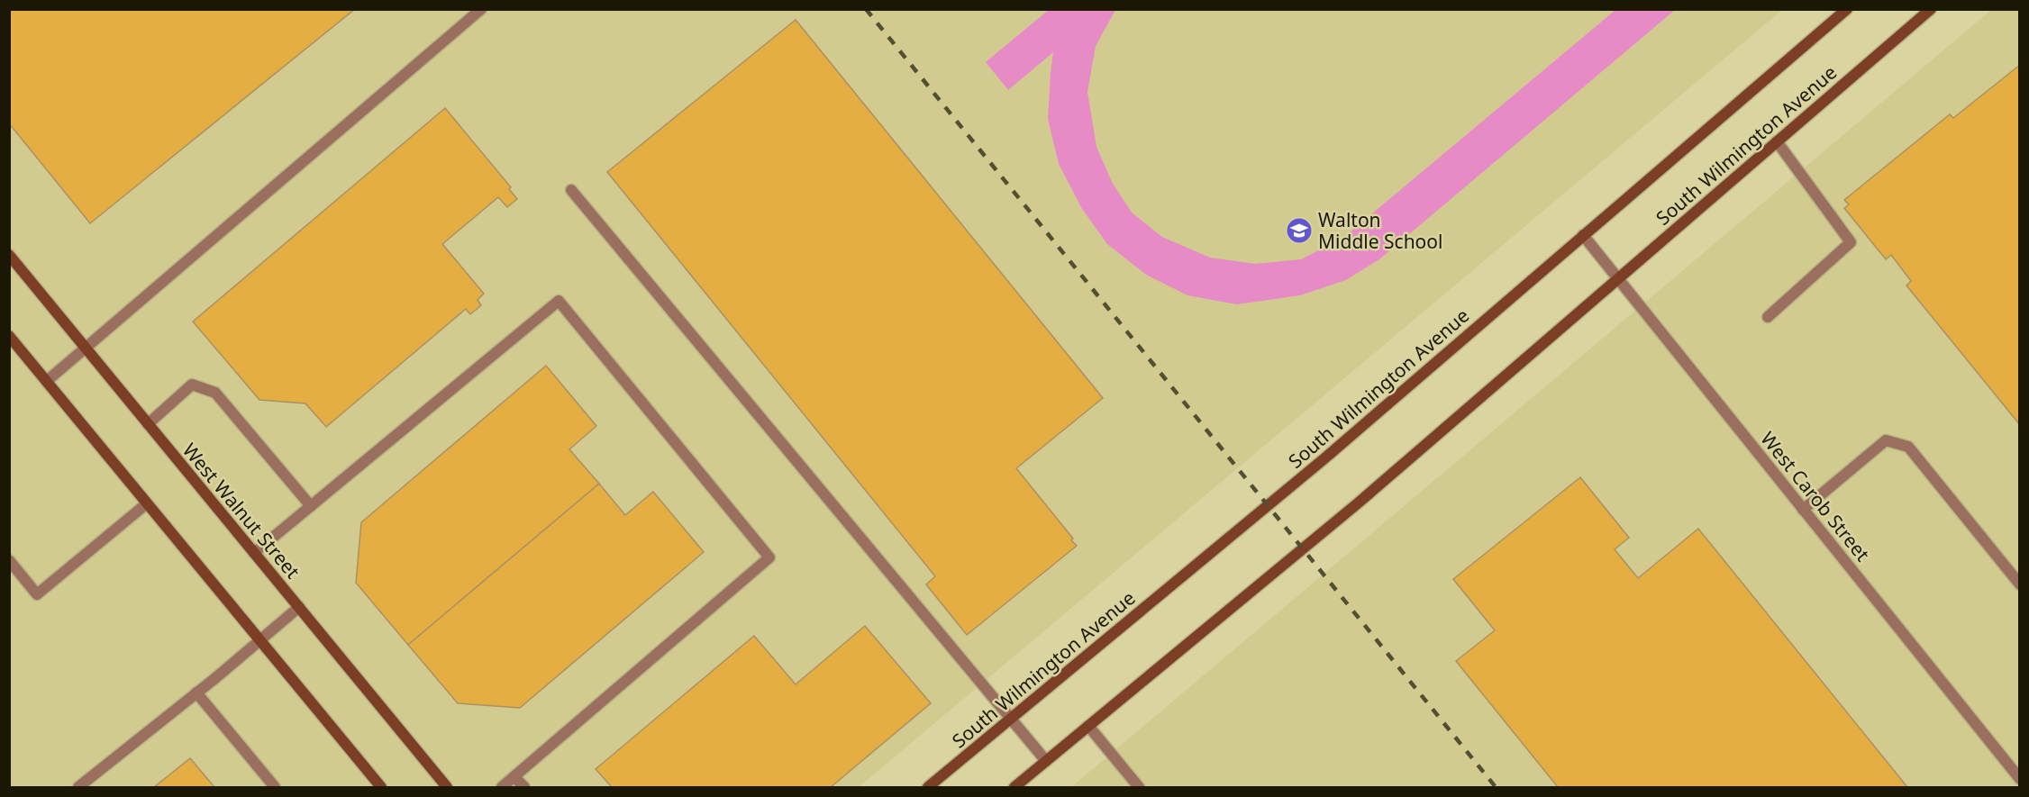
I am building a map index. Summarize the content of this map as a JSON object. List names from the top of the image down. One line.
{"streets":{"main road":["South Wilmington Avenue","West Walnut Street"],"street":["West Carob Street"]},"crossings":[["South Wilmington Avenue","West Carob Street"]],"places":{"school or university":["Walton Middle School"]}}
